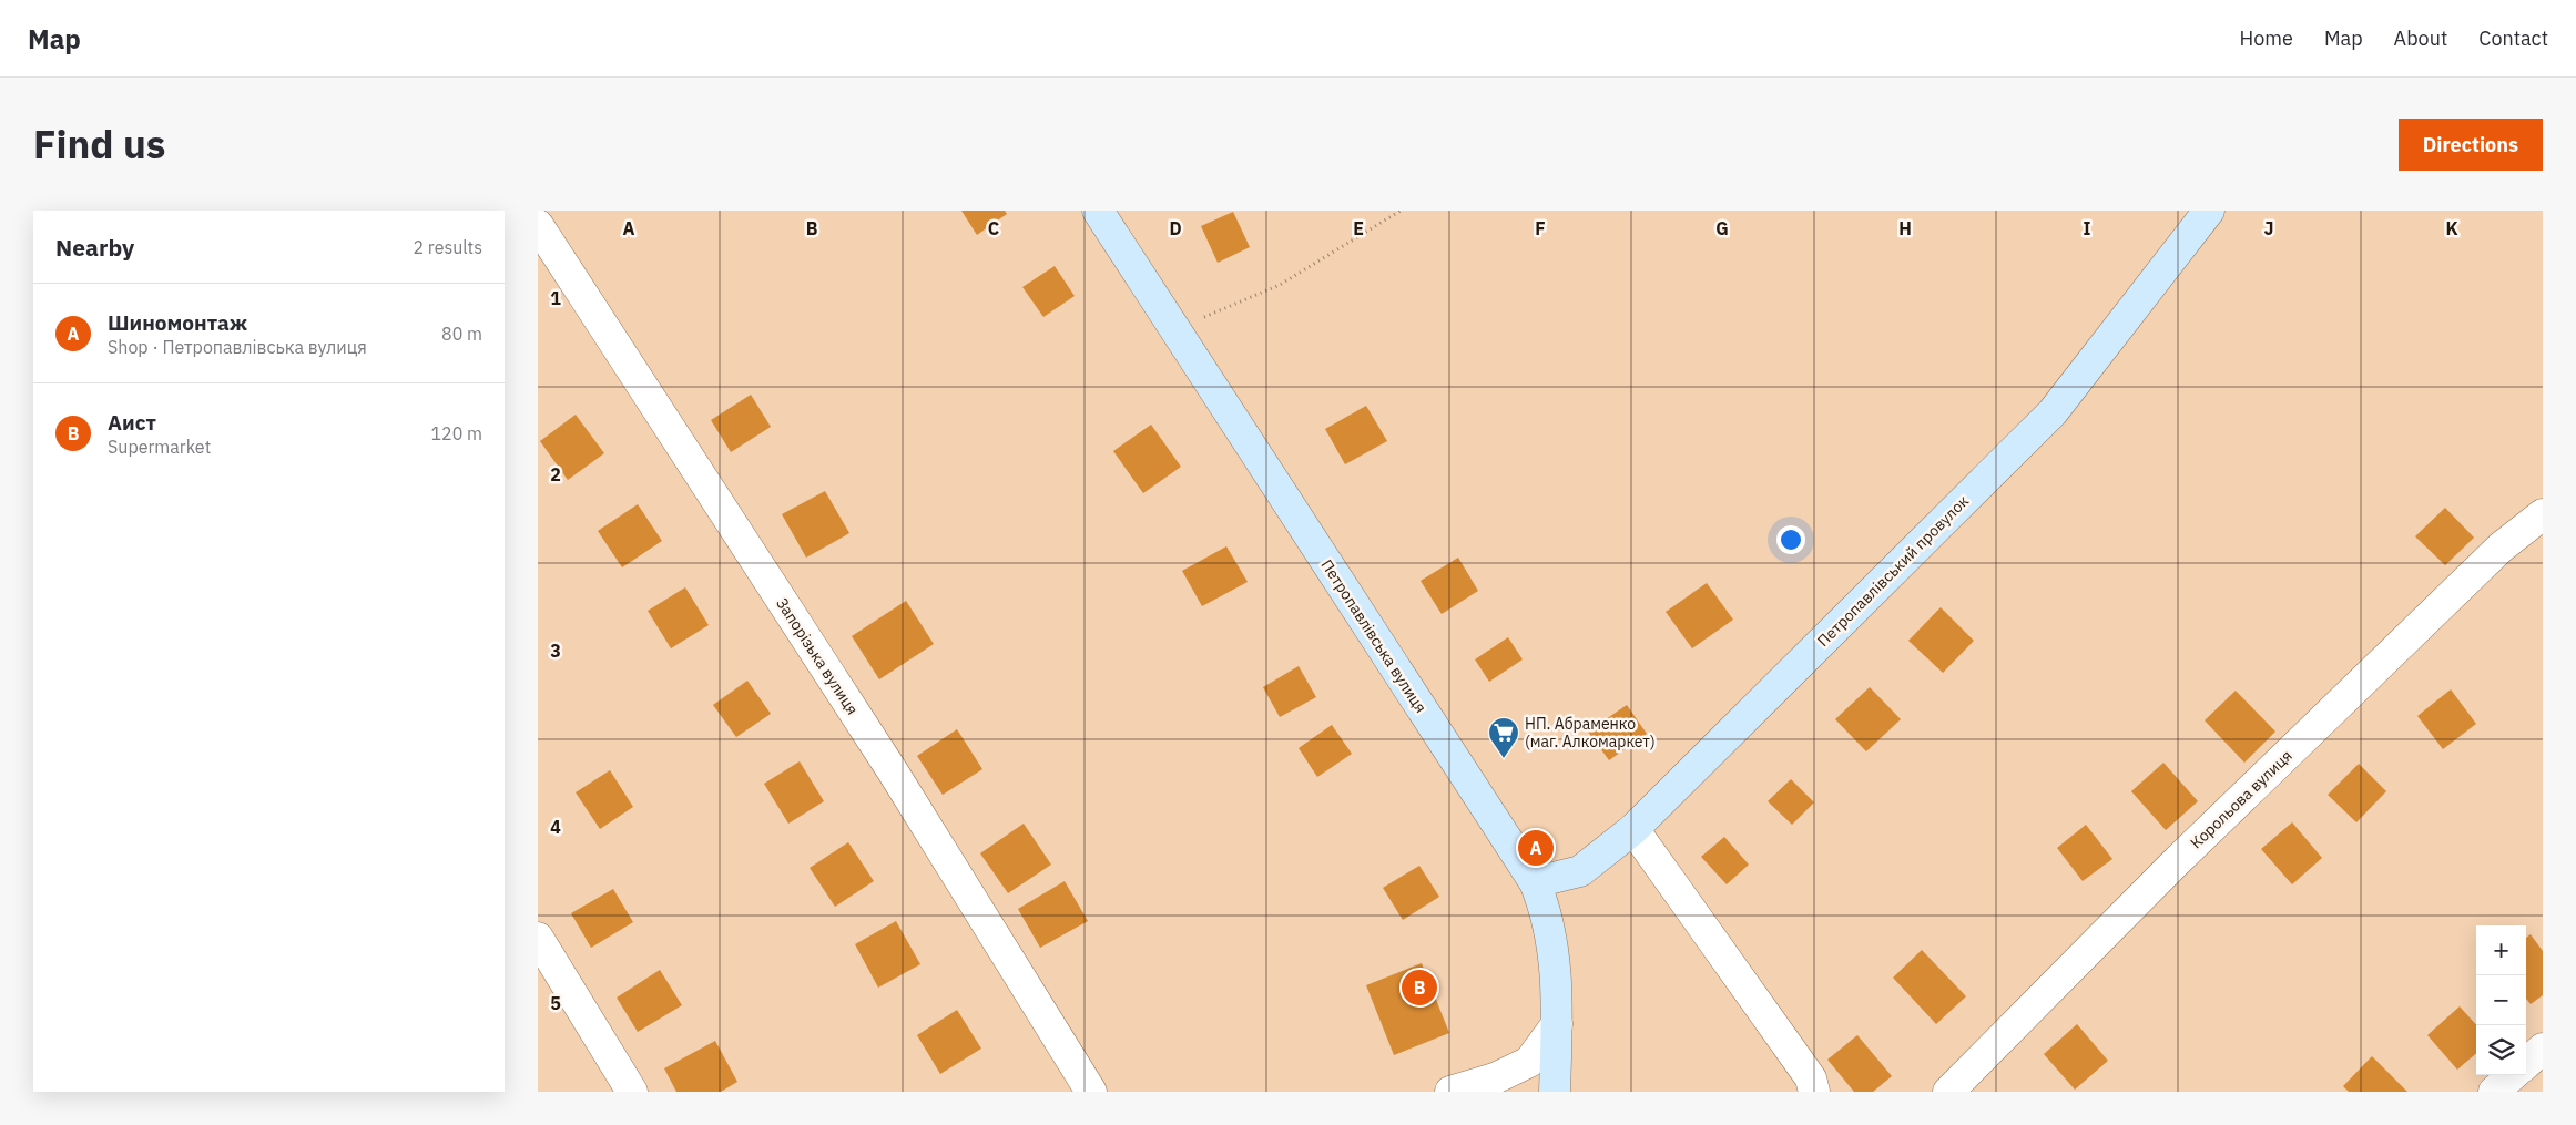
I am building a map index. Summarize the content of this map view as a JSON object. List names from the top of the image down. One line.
{"streets":{"street":["Петропавлівський провулок","Петропавлівська вулиця","Запорізька вулиця","Корольова вулиця"]},"crossings":[["Петропавлівський провулок","Петропавлівська вулиця"]],"places":{"supermarket":["НП. Абраменко (маг. Алкомаркет)"]},"page":{"header":"Map","nav":["Home","Map","About","Contact"],"title":"Find us","buttons":"Directions","heading":["Nearby","2 results"],"list":[{"mark":"A","name":"Шиномонтаж","note":"Shop · Петропавлівська вулиця","value":"80 m"},{"mark":"B","name":"Аист","note":"Supermarket","value":"120 m"}],"pins":["A","B"],"map_buttons":["+","−"]},"grid":{"columns":["A","B","C","D","E","F","G","H","I","J","K"],"rows":["1","2","3","4","5"]}}
